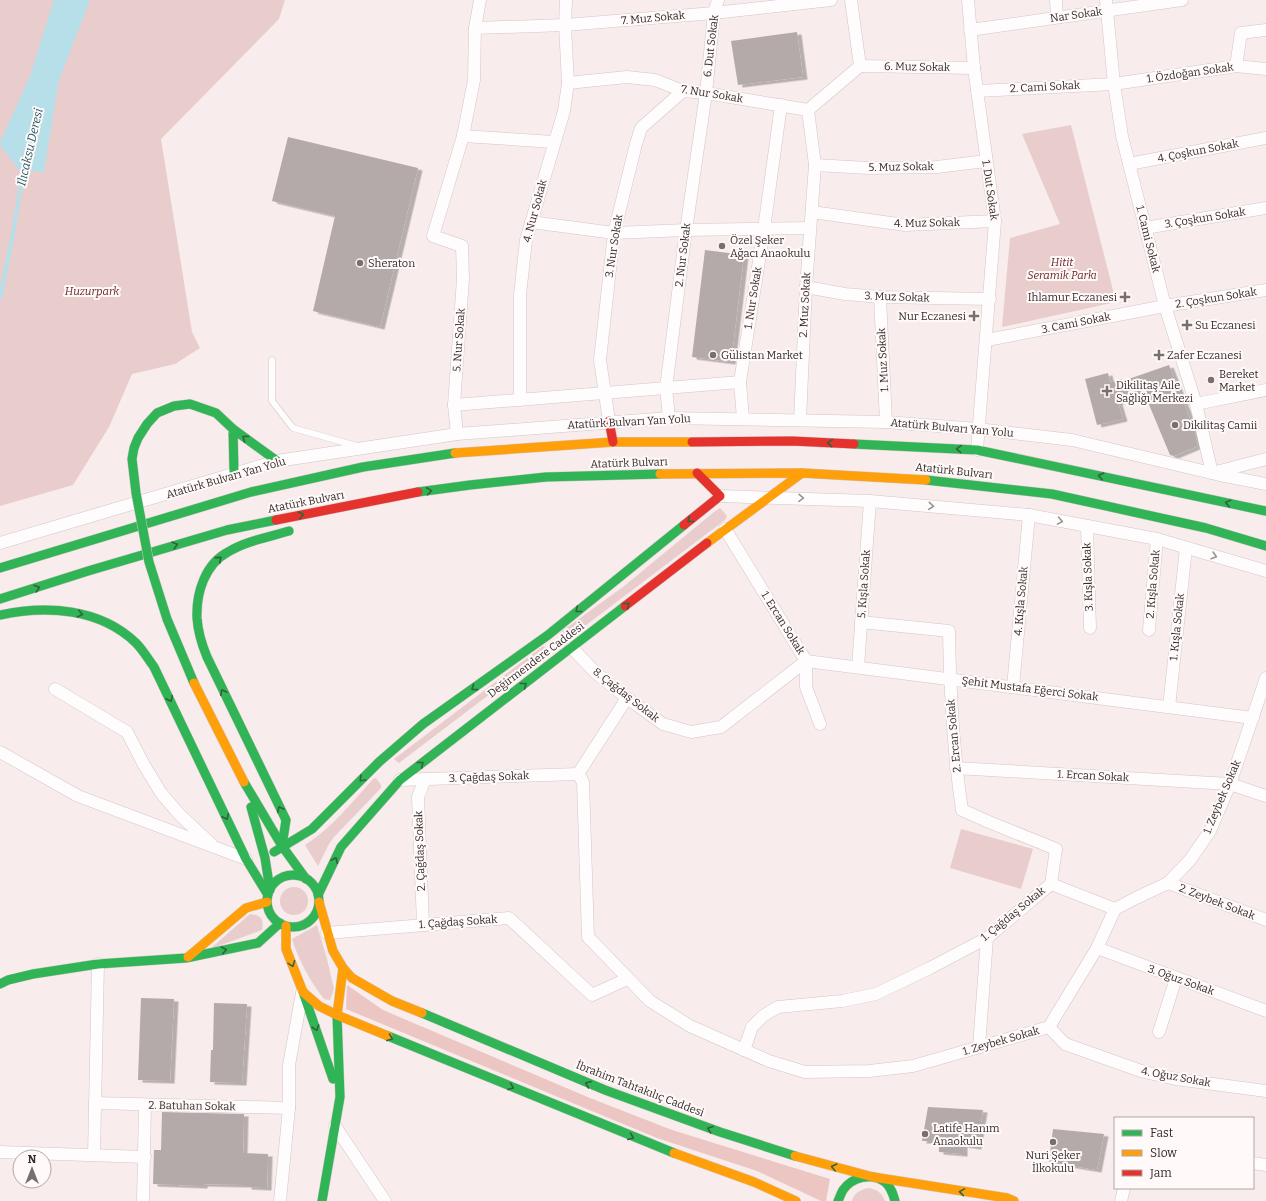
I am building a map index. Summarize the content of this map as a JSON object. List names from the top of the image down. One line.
{"streets":{"main road":["Atatürk Bulvarı","Değirmendere Caddesi","İbrahim Tahtakılıç Caddesi"],"street":["Nar Sokak","7. Muz Sokak","6. Dut Sokak","6. Muz Sokak","1. Özdoğan Sokak","2. Cami Sokak","7. Nur Sokak","4. Çoşkun Sokak","5. Muz Sokak","1. Dut Sokak","4. Nur Sokak","3. Çoşkun Sokak","4. Muz Sokak","1. Cami Sokak","3. Nur Sokak","2. Nur Sokak","3. Muz Sokak","1. Nur Sokak","2. Çoşkun Sokak","2. Muz Sokak","3. Cami Sokak","5. Nur Sokak","1. Muz Sokak","Atatürk Bulvarı Yan Yolu","3. Kışla Sokak","5. Kışla Sokak","2. Kışla Sokak","4. Kışla Sokak","1. Ercan Sokak","1. Kışla Sokak","Şehit Mustafa Eğerci Sokak","8. Çağdaş Sokak","2. Ercan Sokak","3. Çağdaş Sokak","1. Zeybek Sokak","2. Çağdaş Sokak","2. Zeybek Sokak","1. Çağdaş Sokak","3. Oğuz Sokak","4. Oğuz Sokak","2. Batuhan Sokak"]},"crossings":[["Nar Sokak","1. Dut Sokak"],["Nar Sokak","1. Cami Sokak"],["7. Muz Sokak","6. Dut Sokak"],["7. Muz Sokak","4. Nur Sokak"],["6. Dut Sokak","7. Nur Sokak"],["6. Dut Sokak","2. Nur Sokak"],["6. Muz Sokak","1. Dut Sokak"],["1. Özdoğan Sokak","2. Cami Sokak"],["1. Özdoğan Sokak","1. Cami Sokak"],["2. Cami Sokak","1. Dut Sokak"],["2. Cami Sokak","1. Cami Sokak"],["7. Nur Sokak","4. Nur Sokak"],["7. Nur Sokak","3. Nur Sokak"],["7. Nur Sokak","2. Nur Sokak"],["7. Nur Sokak","1. Nur Sokak"],["7. Nur Sokak","2. Muz Sokak"],["4. Çoşkun Sokak","1. Cami Sokak"],["5. Muz Sokak","1. Dut Sokak"],["5. Muz Sokak","2. Muz Sokak"],["1. Dut Sokak","4. Muz Sokak"],["1. Dut Sokak","3. Muz Sokak"],["1. Dut Sokak","3. Cami Sokak"],["1. Dut Sokak","Atatürk Bulvarı Yan Yolu"],["1. Dut Sokak","Atatürk Bulvarı"],["3. Çoşkun Sokak","1. Cami Sokak"],["4. Muz Sokak","2. Muz Sokak"],["1. Cami Sokak","2. Çoşkun Sokak"],["1. Cami Sokak","3. Cami Sokak"],["1. Cami Sokak","Atatürk Bulvarı Yan Yolu"],["3. Nur Sokak","Atatürk Bulvarı Yan Yolu"],["2. Nur Sokak","Atatürk Bulvarı Yan Yolu"],["3. Muz Sokak","2. Muz Sokak"],["3. Muz Sokak","1. Muz Sokak"],["1. Nur Sokak","Atatürk Bulvarı Yan Yolu"],["2. Çoşkun Sokak","3. Cami Sokak"],["2. Muz Sokak","Atatürk Bulvarı Yan Yolu"],["5. Nur Sokak","Atatürk Bulvarı Yan Yolu"],["1. Muz Sokak","Atatürk Bulvarı Yan Yolu"],["Atatürk Bulvarı","Değirmendere Caddesi"],["5. Kışla Sokak","Şehit Mustafa Eğerci Sokak"],["5. Kışla Sokak","2. Ercan Sokak"],["4. Kışla Sokak","Şehit Mustafa Eğerci Sokak"],["1. Ercan Sokak","Değirmendere Caddesi"],["1. Ercan Sokak","Şehit Mustafa Eğerci Sokak"],["1. Ercan Sokak","8. Çağdaş Sokak"],["1. Ercan Sokak","2. Ercan Sokak"],["1. Ercan Sokak","1. Zeybek Sokak"],["1. Kışla Sokak","Şehit Mustafa Eğerci Sokak"],["Değirmendere Caddesi","8. Çağdaş Sokak"],["Değirmendere Caddesi","3. Çağdaş Sokak"],["Değirmendere Caddesi","İbrahim Tahtakılıç Caddesi"],["Şehit Mustafa Eğerci Sokak","8. Çağdaş Sokak"],["Şehit Mustafa Eğerci Sokak","2. Ercan Sokak"],["Şehit Mustafa Eğerci Sokak","1. Zeybek Sokak"],["2. Ercan Sokak","1. Çağdaş Sokak"],["3. Çağdaş Sokak","1. Zeybek Sokak"],["3. Çağdaş Sokak","2. Çağdaş Sokak"],["1. Zeybek Sokak","2. Zeybek Sokak"],["1. Zeybek Sokak","1. Çağdaş Sokak"],["1. Zeybek Sokak","3. Oğuz Sokak"],["1. Zeybek Sokak","4. Oğuz Sokak"],["2. Çağdaş Sokak","1. Çağdaş Sokak"],["1. Çağdaş Sokak","İbrahim Tahtakılıç Caddesi"]],"water":["Ilıcaksu Deresi"],"parks":["Hitit Seramik Parkı","Huzurpark"],"places":{"other":["Özel Şeker Ağacı Anaokulu","Sheraton","Gülistan Market","Bereket Market","Dikilitaş Camii","Latife Hanım Anaokulu","Nuri Şeker İlkokulu"],"health":["Ihlamur Eczanesi","Nur Eczanesi","Su Eczanesi","Zafer Eczanesi","Dikilitaş Aile Sağlığı Merkezi"]},"legend":["Fast","Slow","Jam"],"north":"top"}
